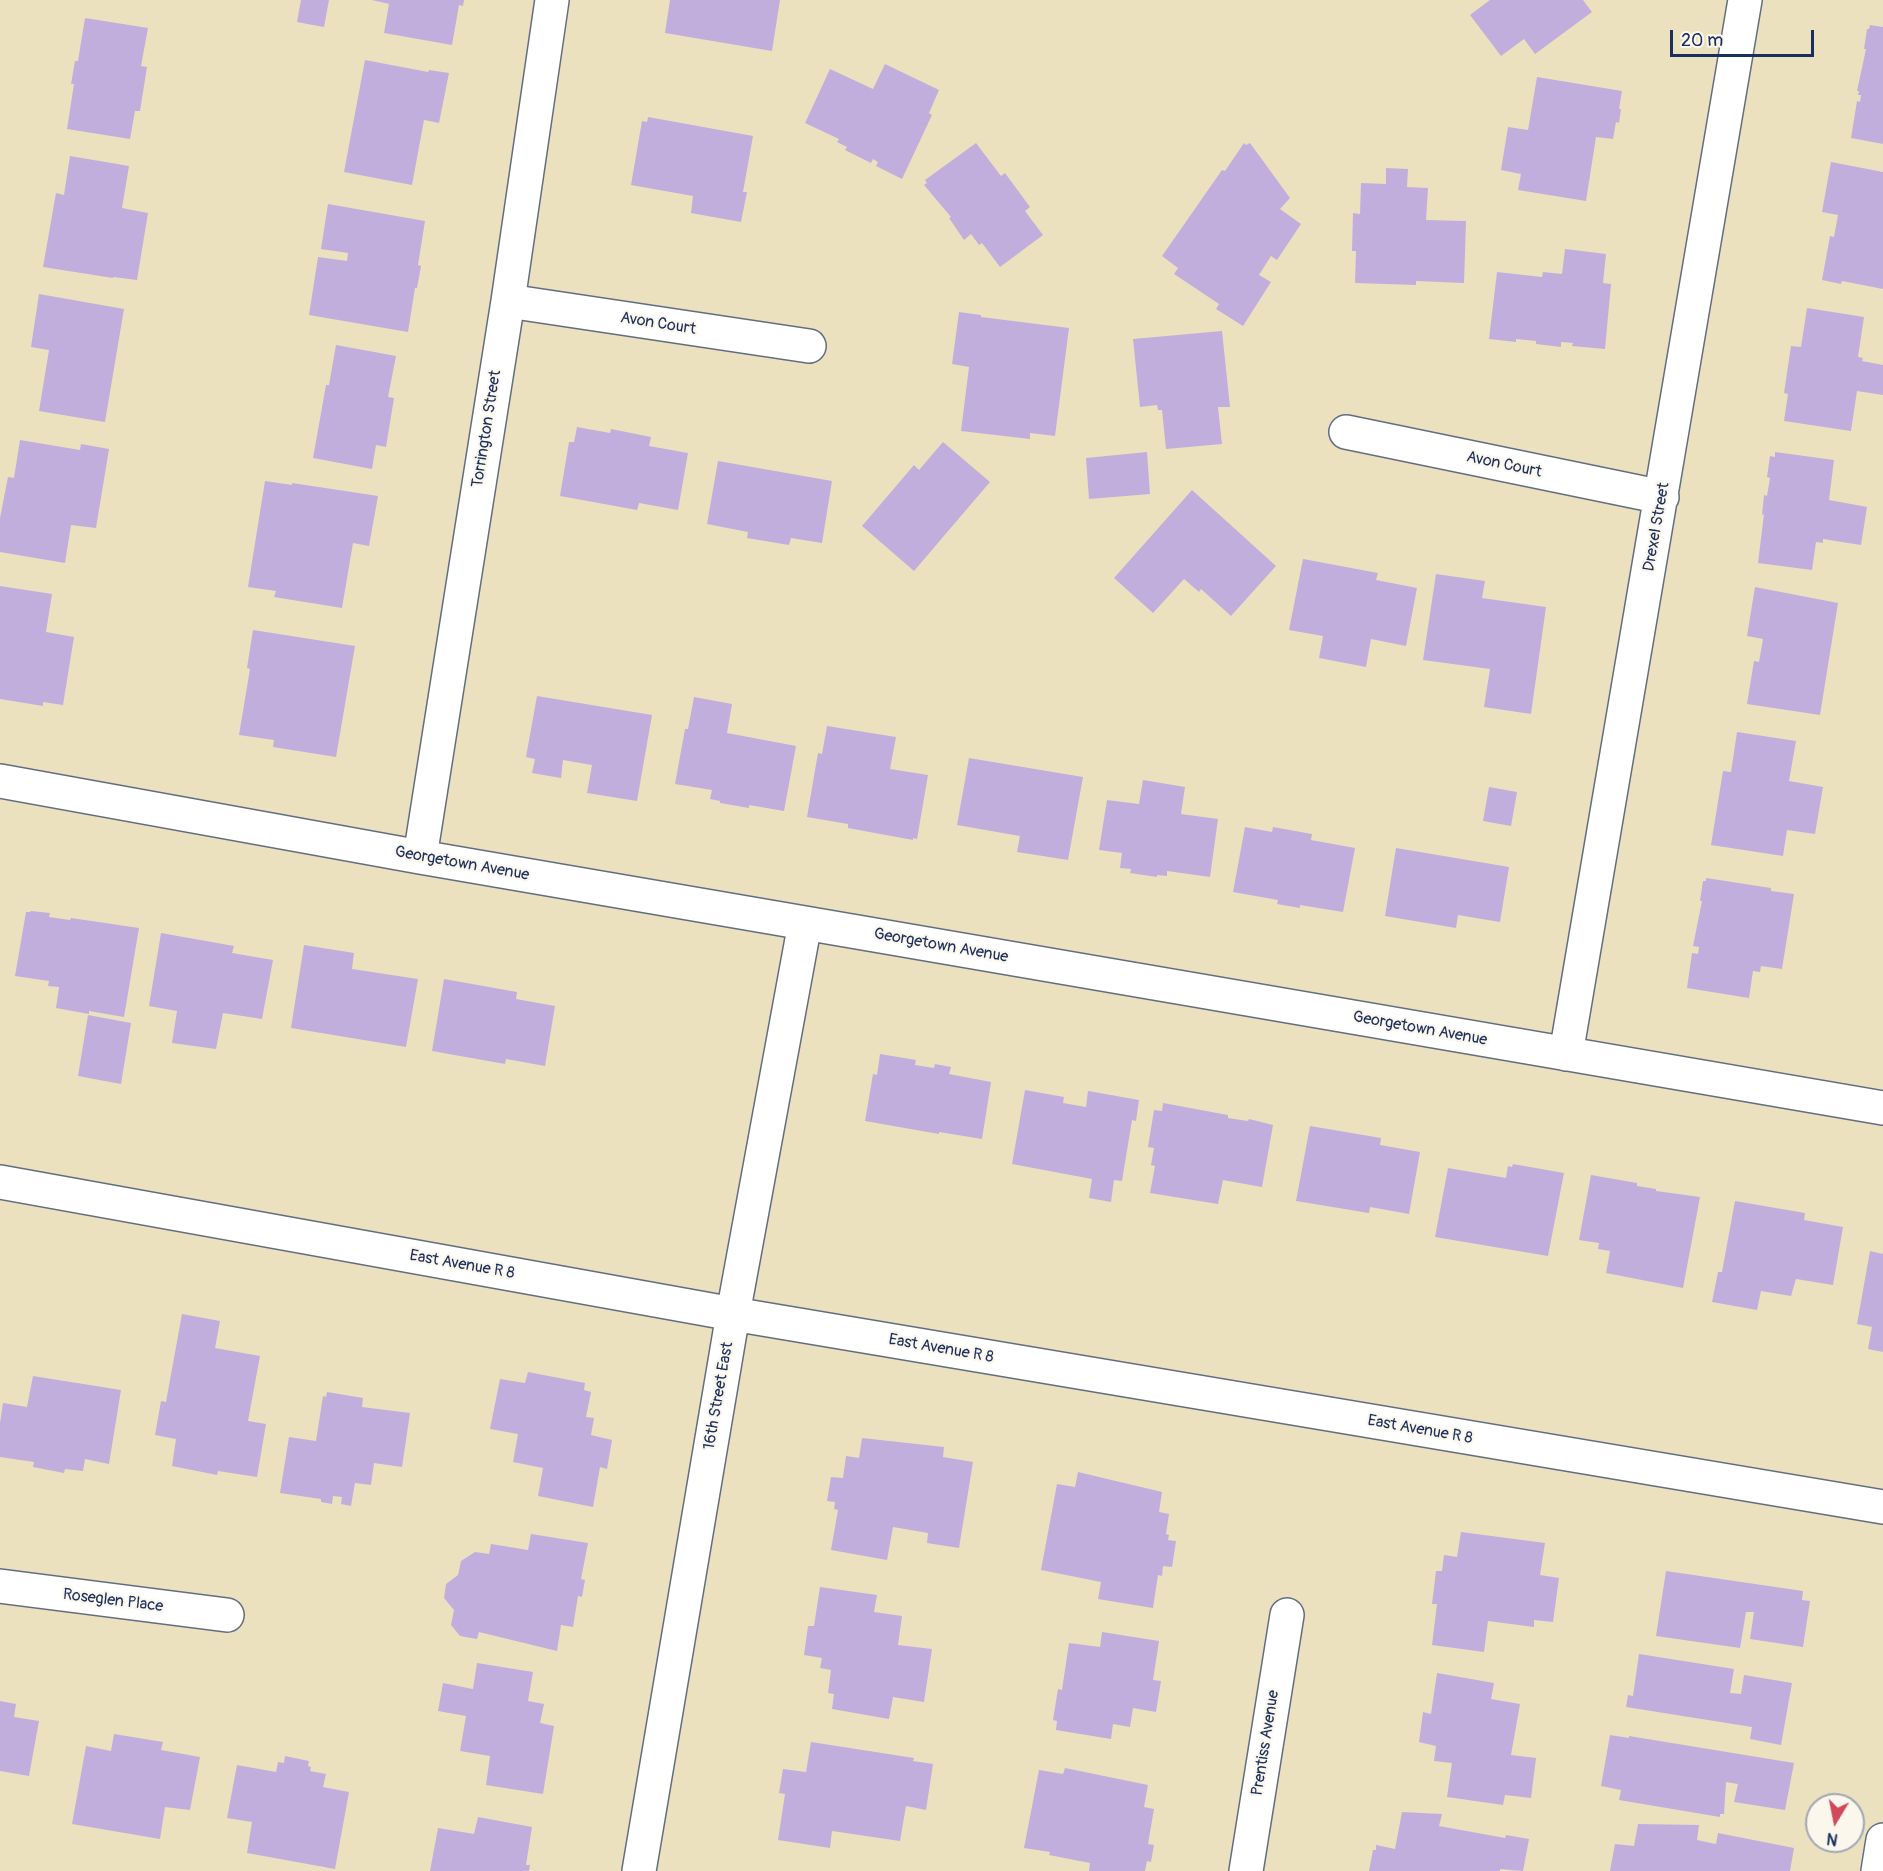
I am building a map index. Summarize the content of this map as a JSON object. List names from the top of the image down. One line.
{"streets":{"street":["Avon Court","Torrington Street","Drexel Street","Georgetown Avenue","East Avenue R 8","16th Street East","Roseglen Place","Prentiss Avenue"]},"crossings":[["Avon Court","Torrington Street"],["Avon Court","Drexel Street"],["Torrington Street","Georgetown Avenue"],["Drexel Street","Georgetown Avenue"],["Georgetown Avenue","16th Street East"],["East Avenue R 8","16th Street East"]],"scale_bar":"20 m","north":"bottom"}
